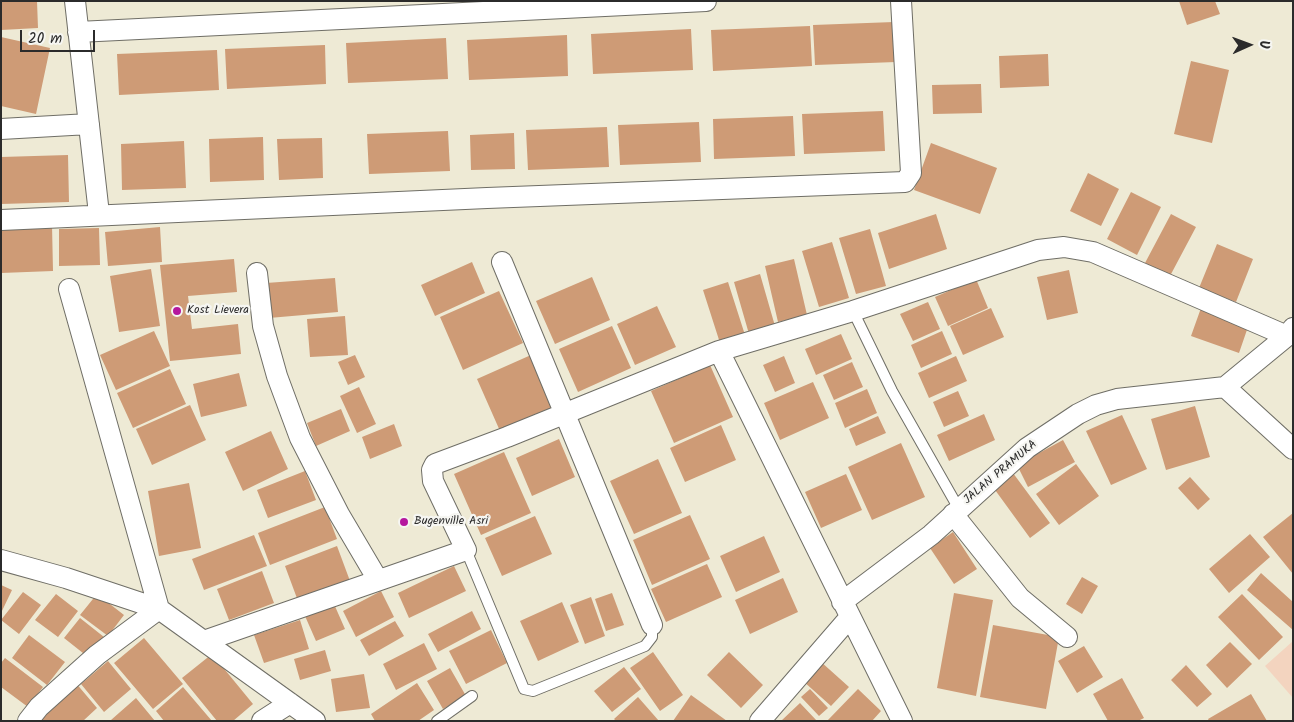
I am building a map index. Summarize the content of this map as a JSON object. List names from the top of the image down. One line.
{"streets":{"street":["JALAN PRAMUKA"]},"places":["Kost Lievera","Bugenville Asri"],"scale_bar":"20 m","north":"right"}
